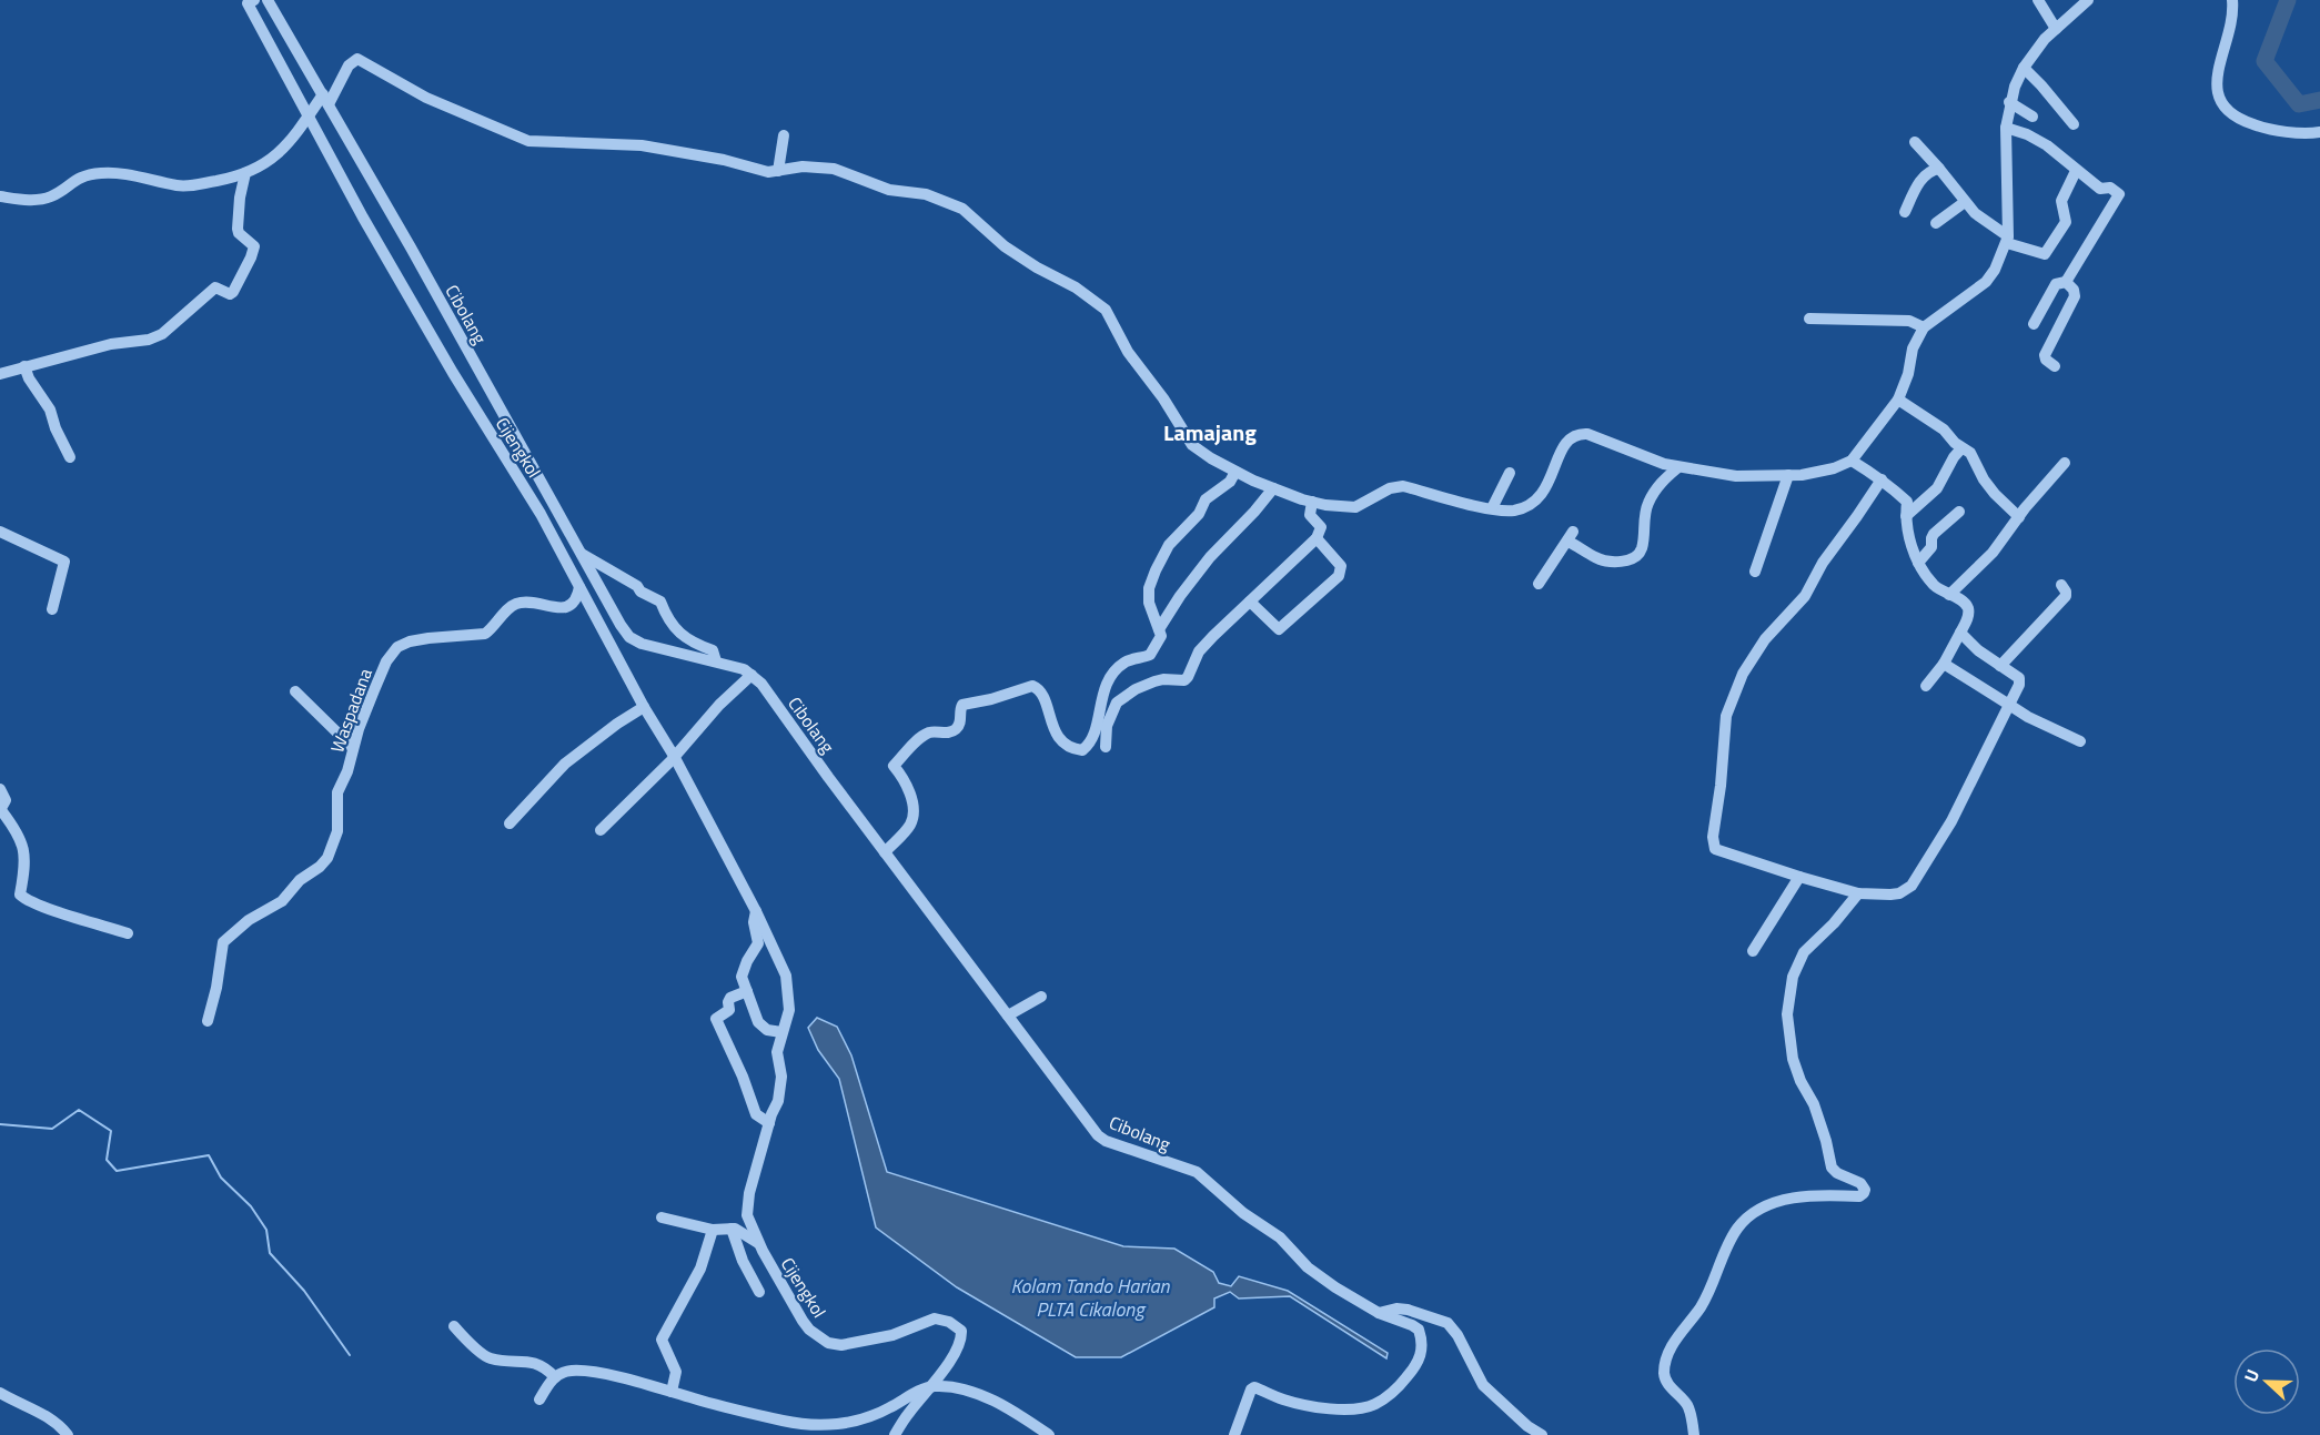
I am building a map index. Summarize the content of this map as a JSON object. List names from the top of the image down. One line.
{"streets":{"street":["Cibolang","Cijengkol","Waspadana"]},"crossings":[["Cijengkol","Waspadana"]],"districts":["Lamajang"],"water":["Kolam Tando Harian PLTA Cikalong"],"north":"left"}
